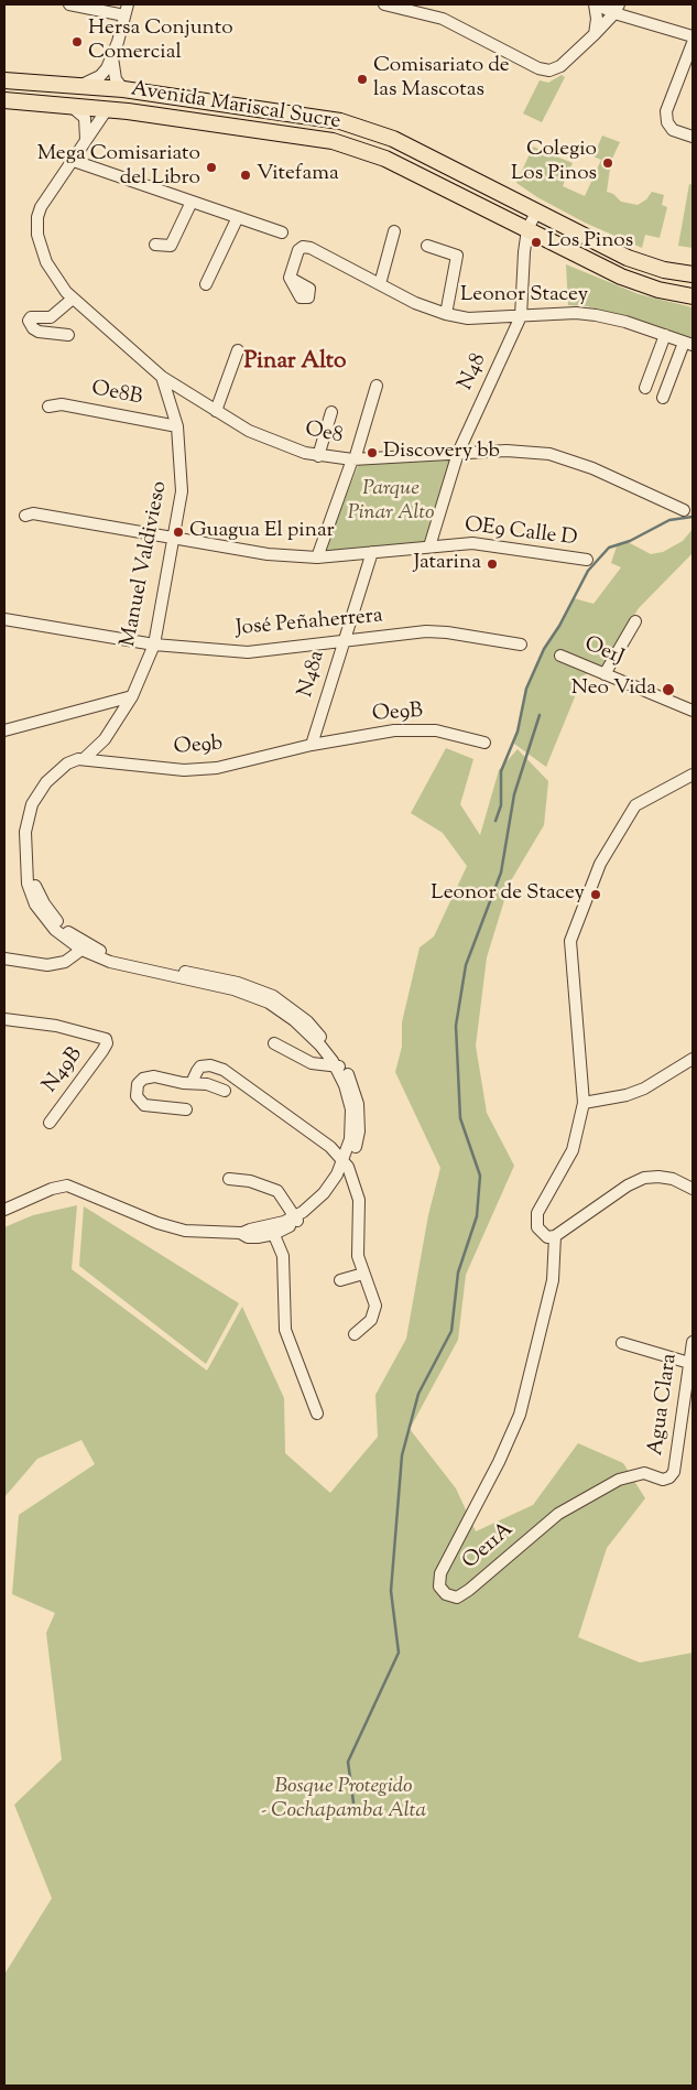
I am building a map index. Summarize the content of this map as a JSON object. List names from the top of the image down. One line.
{"streets":{"main road":["Avenida Mariscal Sucre"],"street":["Leonor Stacey","N48","Oe8B","Oe8","OE9 Calle D","Manuel Valdivieso","José Peñaherrera","Oe1J","N48a","Oe9B","Oe9b","N49B","Agua Clara","Oe11A"]},"crossings":[["Avenida Mariscal Sucre","N48"],["Leonor Stacey","N48"],["N48","Oe8"],["N48","OE9 Calle D"],["Oe8B","Manuel Valdivieso"],["Oe8","Manuel Valdivieso"],["OE9 Calle D","Manuel Valdivieso"],["OE9 Calle D","N48a"],["Manuel Valdivieso","José Peñaherrera"],["Manuel Valdivieso","Oe9b"],["José Peñaherrera","N48a"],["N48a","Oe9B"],["N48a","Oe9b"],["Oe9B","Oe9b"],["Agua Clara","Oe11A"]],"districts":["Pinar Alto"],"parks":["Parque Pinar Alto","Bosque Protegido - Cochapamba Alta"],"places":["Hersa Conjunto Comercial","Comisariato de las Mascotas","Colegio Los Pinos","Mega Comisariato del Libro","Vitefama","Los Pinos","Discovery bb","Guagua El pinar","Jatarina","Neo Vida","Leonor de Stacey"]}
